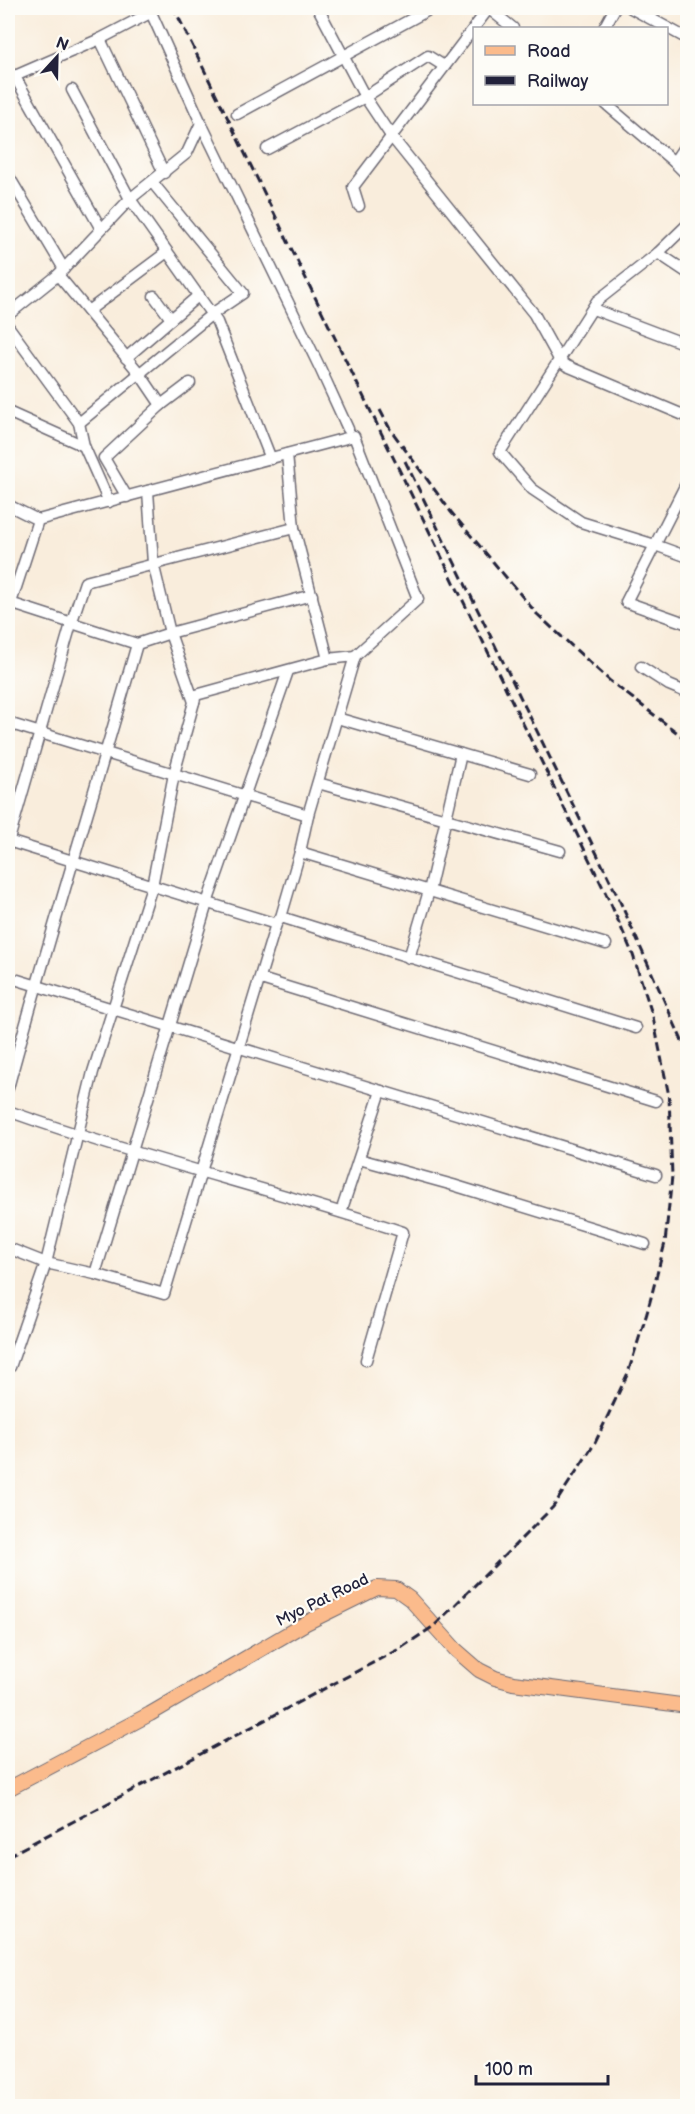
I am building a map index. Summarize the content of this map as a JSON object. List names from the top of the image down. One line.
{"streets":{"main road":["Myo Pat Road"]},"legend":["Road","Railway"],"scale_bar":"100 m","north":"top"}
